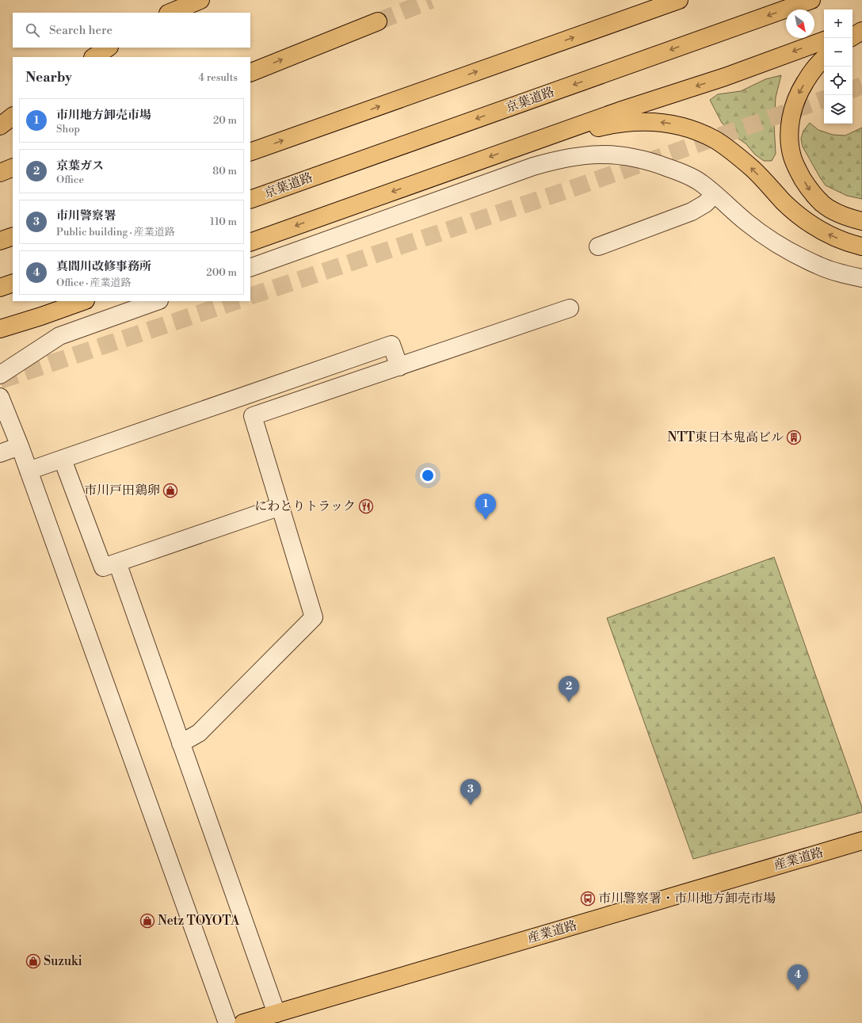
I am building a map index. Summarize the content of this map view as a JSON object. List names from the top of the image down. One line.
{"streets":{"main road":["京葉道路","産業道路"]},"places":{"building":["NTT東日本鬼高ビル"],"shop":["市川戸田鶏卵","Netz TOYOTA","Suzuki"],"restaurant":["にわとりトラック"],"bus stop":["市川警察署・市川地方卸売市場"]},"north":"bottom right","page":{"map_buttons":["+","−"],"search":"Search here","heading":["Nearby","4 results"],"list":[{"mark":"1","name":"市川地方卸売市場","note":"Shop","value":"20 m"},{"mark":"2","name":"京葉ガス","note":"Office","value":"80 m"},{"mark":"3","name":"市川警察署","note":"Public building · 産業道路","value":"110 m"},{"mark":"4","name":"真間川改修事務所","note":"Office · 産業道路","value":"200 m"}],"pins":["1","2","3","4"]}}
